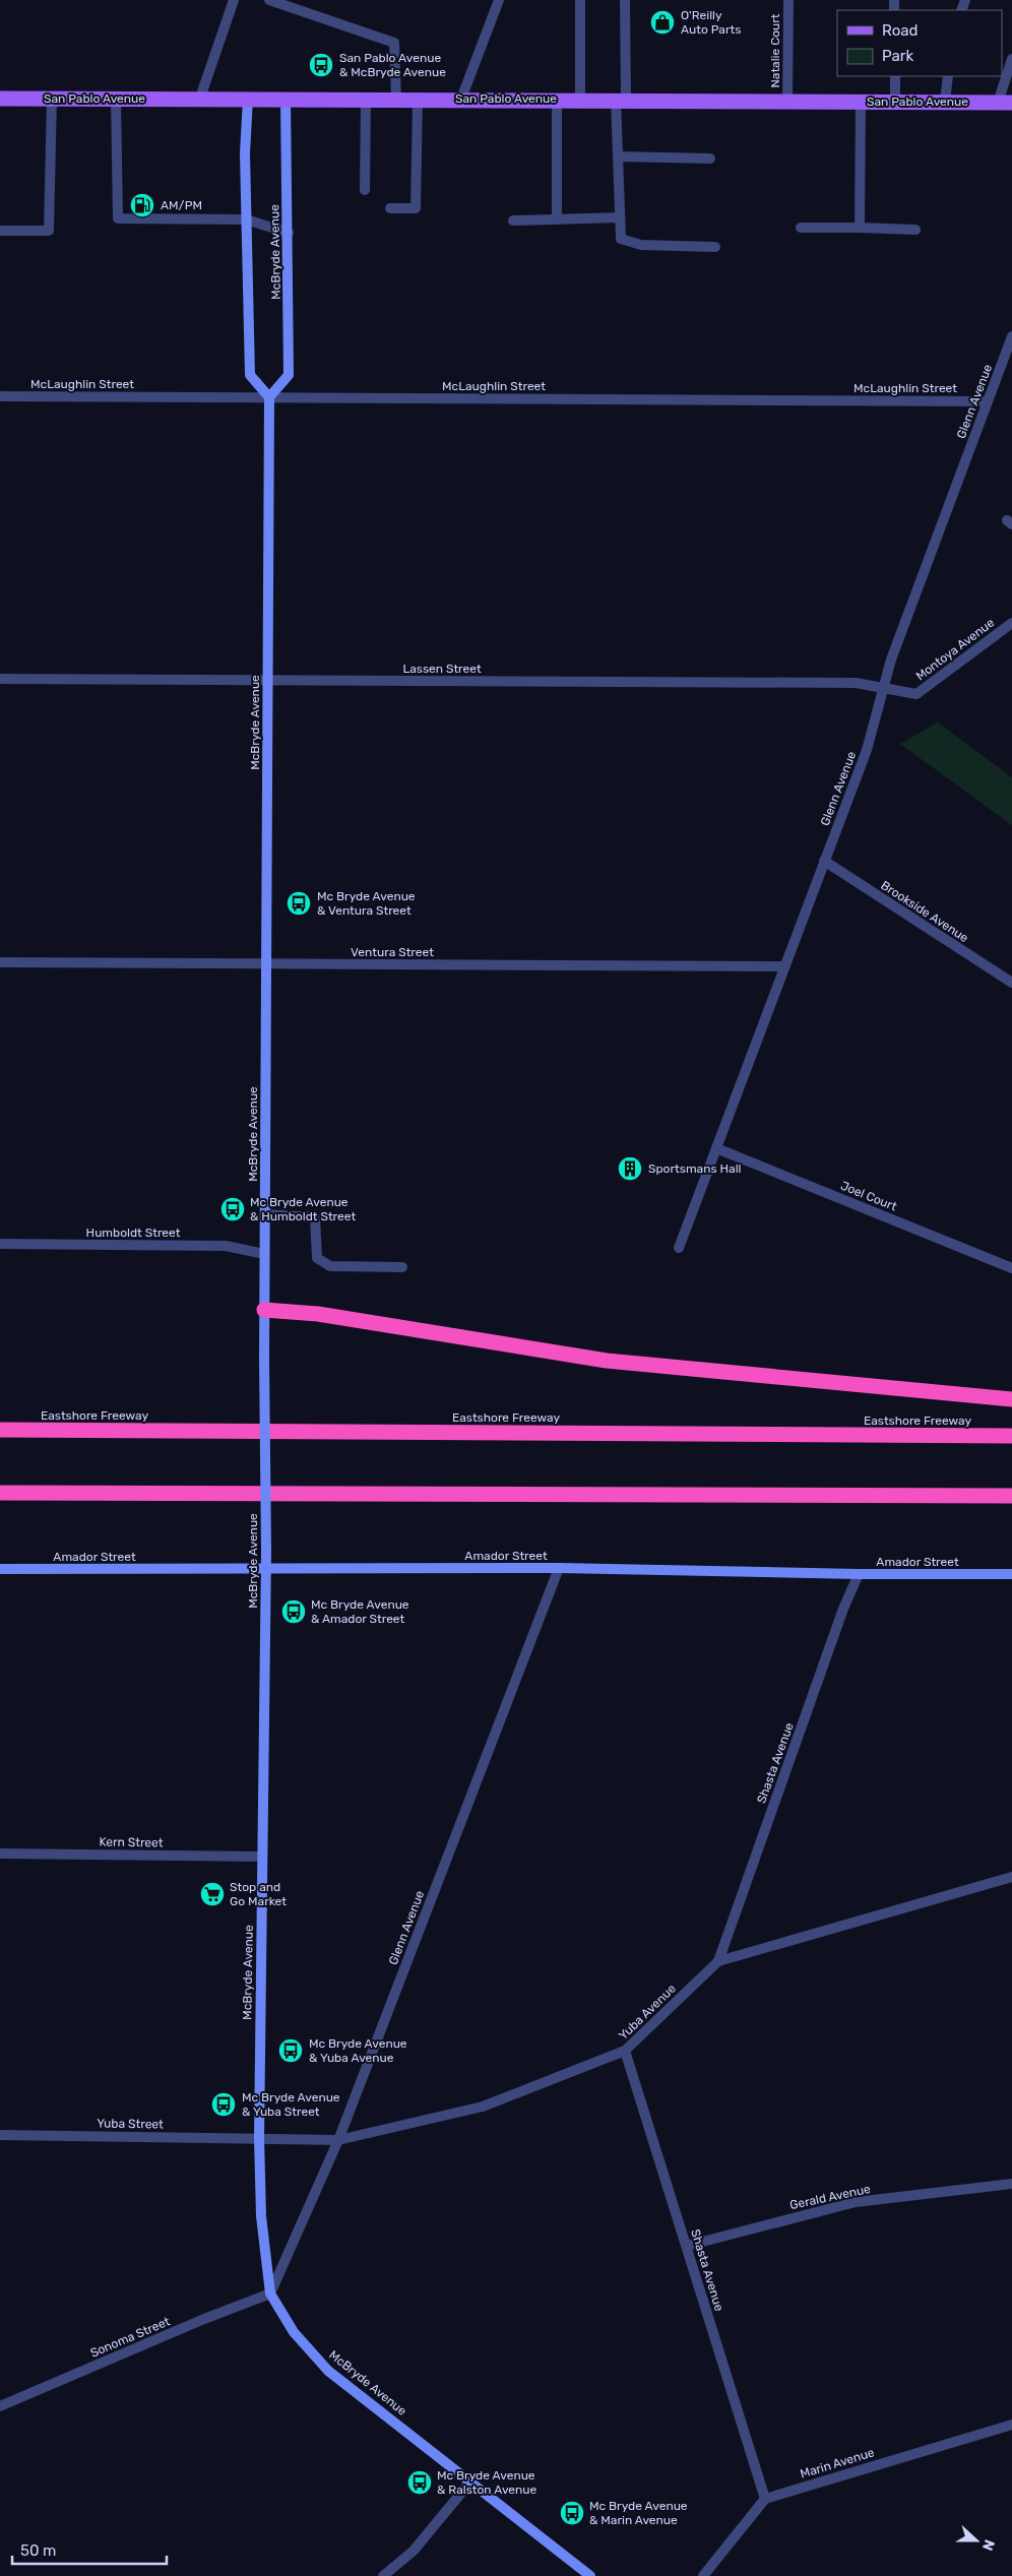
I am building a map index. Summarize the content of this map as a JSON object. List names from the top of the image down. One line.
{"streets":{"highway":["Eastshore Freeway"],"main road":["San Pablo Avenue","McBryde Avenue","Amador Street"],"street":["Natalie Court","McLaughlin Street","Glenn Avenue","Montoya Avenue","Lassen Street","Brookside Avenue","Ventura Street","Joel Court","Humboldt Street","Shasta Avenue","Kern Street","Yuba Avenue","Yuba Street","Gerald Avenue","Sonoma Street","Marin Avenue"]},"crossings":[["Natalie Court","San Pablo Avenue"],["San Pablo Avenue","McBryde Avenue"],["McBryde Avenue","McLaughlin Street"],["McBryde Avenue","Glenn Avenue"],["McBryde Avenue","Lassen Street"],["McBryde Avenue","Ventura Street"],["McBryde Avenue","Humboldt Street"],["McBryde Avenue","Amador Street"],["McBryde Avenue","Kern Street"],["McBryde Avenue","Yuba Avenue"],["McBryde Avenue","Yuba Street"],["McBryde Avenue","Sonoma Street"],["McLaughlin Street","Glenn Avenue"],["Glenn Avenue","Montoya Avenue"],["Glenn Avenue","Lassen Street"],["Glenn Avenue","Brookside Avenue"],["Glenn Avenue","Ventura Street"],["Glenn Avenue","Joel Court"],["Glenn Avenue","Amador Street"],["Glenn Avenue","Yuba Avenue"],["Glenn Avenue","Sonoma Street"],["Montoya Avenue","Lassen Street"],["Amador Street","Shasta Avenue"],["Shasta Avenue","Yuba Avenue"],["Shasta Avenue","Gerald Avenue"],["Shasta Avenue","Marin Avenue"],["Yuba Avenue","Yuba Street"]],"places":{"shop":["O'Reilly Auto Parts"],"bus stop":["San Pablo Avenue & McBryde Avenue","Mc Bryde Avenue & Ventura Street","Mc Bryde Avenue & Humboldt Street","Mc Bryde Avenue & Amador Street","Mc Bryde Avenue & Yuba Avenue","Mc Bryde Avenue & Yuba Street","Mc Bryde Avenue & Ralston Avenue","Mc Bryde Avenue & Marin Avenue"],"fuel station":["AM/PM"],"building":["Sportsmans Hall"],"supermarket":["Stop and Go Market"]},"legend":["Road","Park"],"scale_bar":"50 m","north":"right"}
